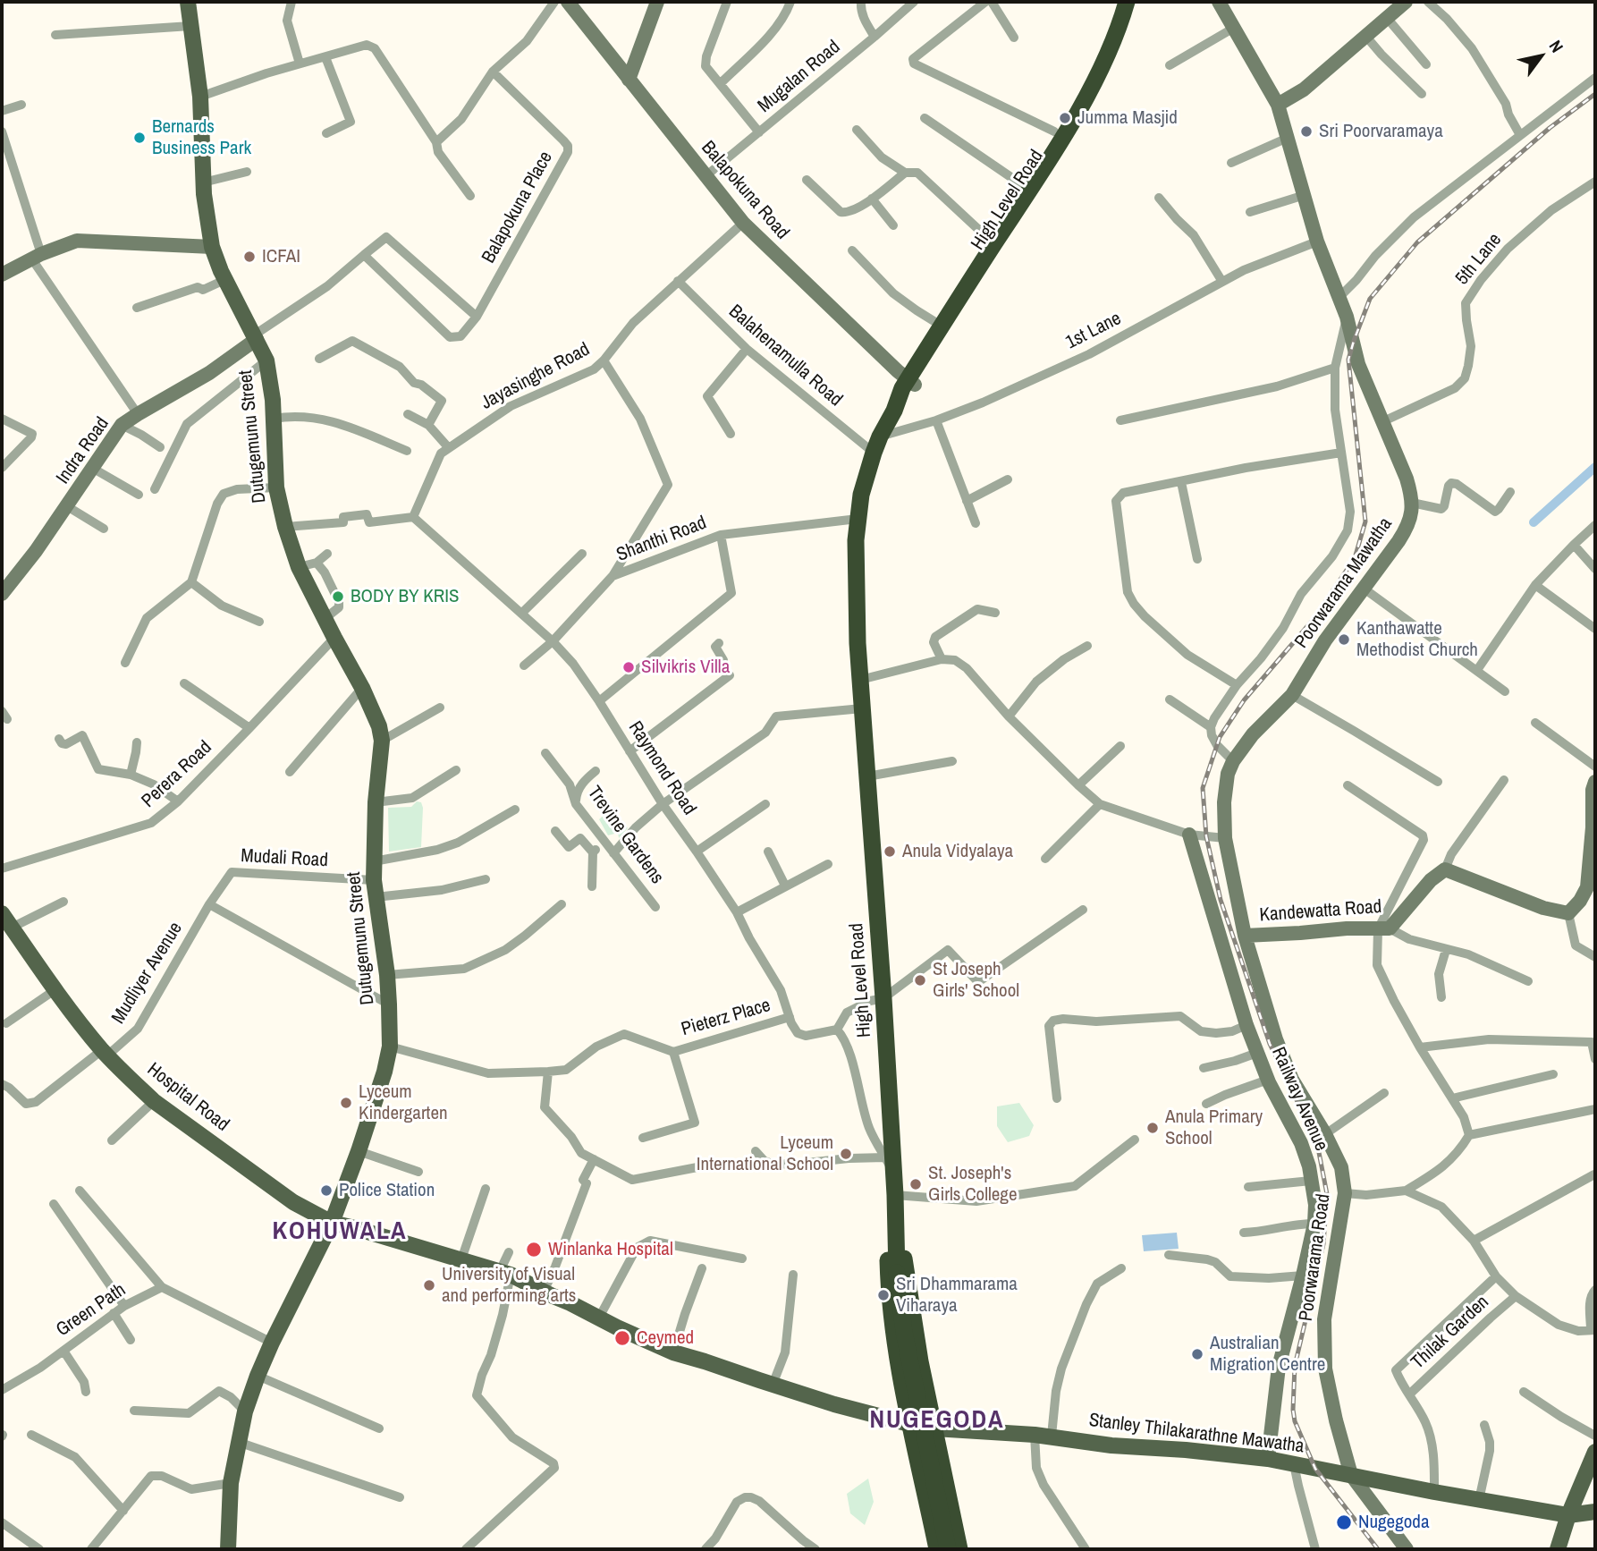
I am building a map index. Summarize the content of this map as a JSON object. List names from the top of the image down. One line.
{"streets":{"highway":["High Level Road"],"main road":["Balapokuna Road","Dutugemunu Street","Indra Road","Poorwarama Mawatha","Kandewatta Road","Hospital Road","Railway Avenue","Poorwarama Road","Stanley Thilakarathne Mawatha"],"street":["Mugalan Road","Balapokuna Place","5th Lane","1st Lane","Balahenamulla Road","Jayasinghe Road","Shanthi Road","Raymond Road","Perera Road","Trevine Gardens","Mudali Road","Mudliyer Avenue","Pieterz Place","Green Path","Thilak Garden"]},"crossings":[["Mugalan Road","Balapokuna Road"],["Balapokuna Road","High Level Road"],["Balapokuna Road","Jayasinghe Road"],["High Level Road","1st Lane"],["High Level Road","Balahenamulla Road"],["High Level Road","Shanthi Road"],["1st Lane","Balahenamulla Road"],["Balahenamulla Road","Jayasinghe Road"],["Jayasinghe Road","Shanthi Road"],["Jayasinghe Road","Raymond Road"],["Dutugemunu Street","Indra Road"],["Dutugemunu Street","Perera Road"],["Dutugemunu Street","Mudali Road"],["Dutugemunu Street","Pieterz Place"],["Dutugemunu Street","Hospital Road"],["Poorwarama Mawatha","Poorwarama Road"],["Raymond Road","Pieterz Place"],["Mudali Road","Mudliyer Avenue"],["Kandewatta Road","Poorwarama Road"],["Mudliyer Avenue","Hospital Road"],["Hospital Road","Stanley Thilakarathne Mawatha"],["Railway Avenue","Stanley Thilakarathne Mawatha"],["Poorwarama Road","Stanley Thilakarathne Mawatha"]],"districts":["KOHUWALA","NUGEGODA"],"places":["Jumma Masjid","Sri Poorvaramaya","Bernards Business Park","ICFAI","BODY BY KRIS","Kanthawatte Methodist Church","Silvikris Villa","Anula Vidyalaya","St Joseph Girls' School","Lyceum Kindergarten","Anula Primary School","Lyceum International School","St. Joseph's Girls College","Police Station","Winlanka Hospital","University of Visual and performing arts","Sri Dhammarama Viharaya","Ceymed","Australian Migration Centre","Nugegoda"],"north":"top right"}
